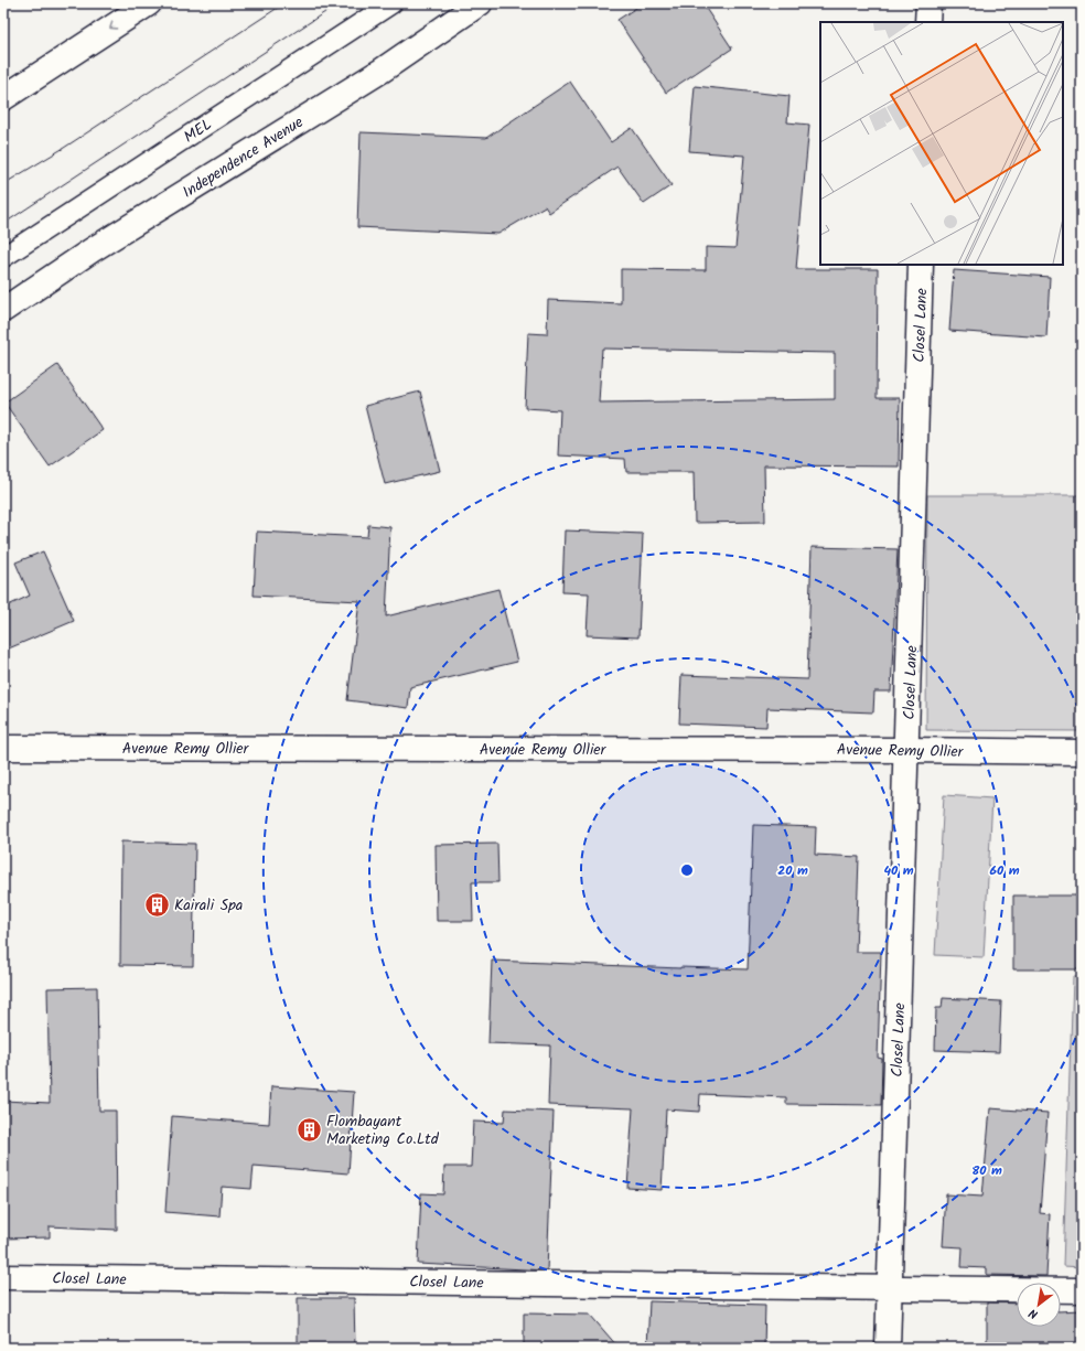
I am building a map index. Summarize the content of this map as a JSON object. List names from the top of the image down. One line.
{"streets":{"street":["Independence Avenue","Closel Lane","Avenue Remy Ollier"],"lane":["MEL"]},"crossings":[["Closel Lane","Avenue Remy Ollier"]],"places":{"building":["Kairali Spa","Flombayant Marketing Co.Ltd"]},"north":"bottom left","rings":["20 m","40 m","60 m","80 m"]}
